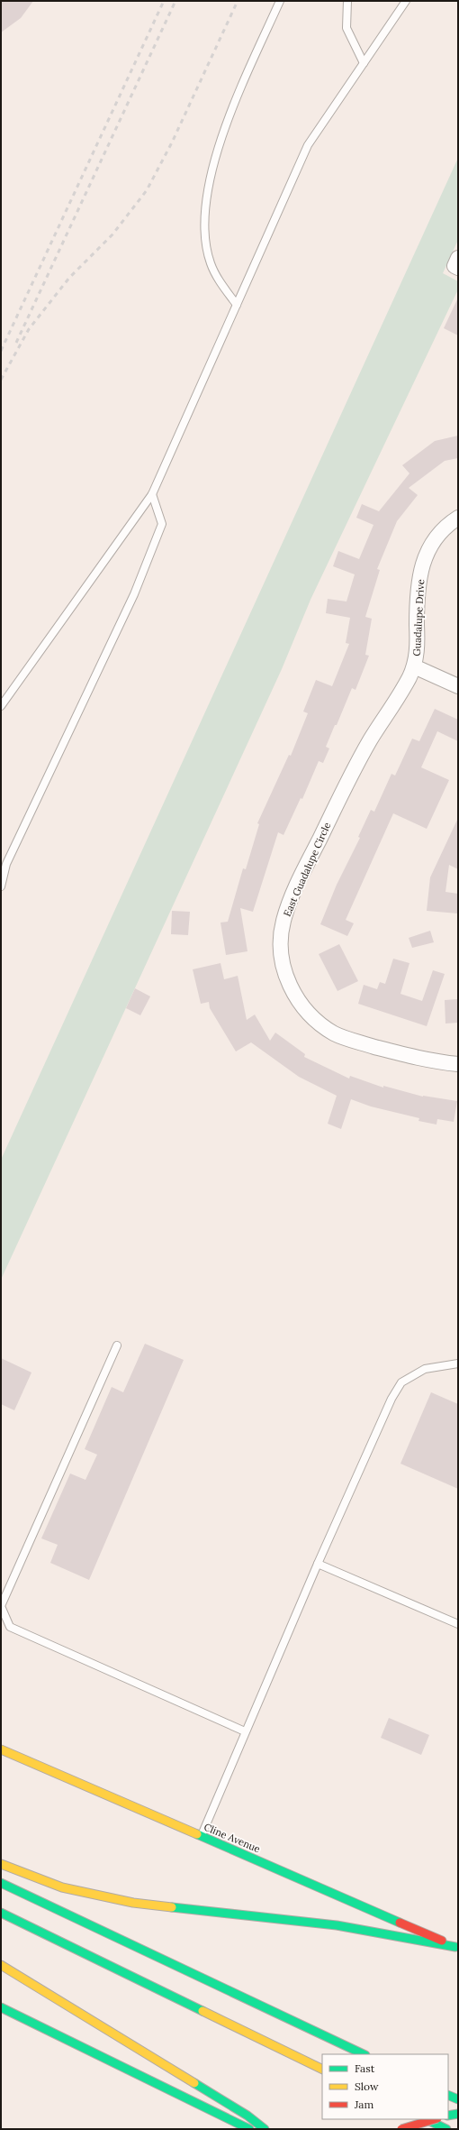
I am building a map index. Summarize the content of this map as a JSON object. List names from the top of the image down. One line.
{"streets":{"main road":["Cline Avenue"],"street":["Guadalupe Drive","East Guadalupe Circle"]},"crossings":[["Guadalupe Drive","East Guadalupe Circle"]],"legend":["Fast","Slow","Jam"]}
